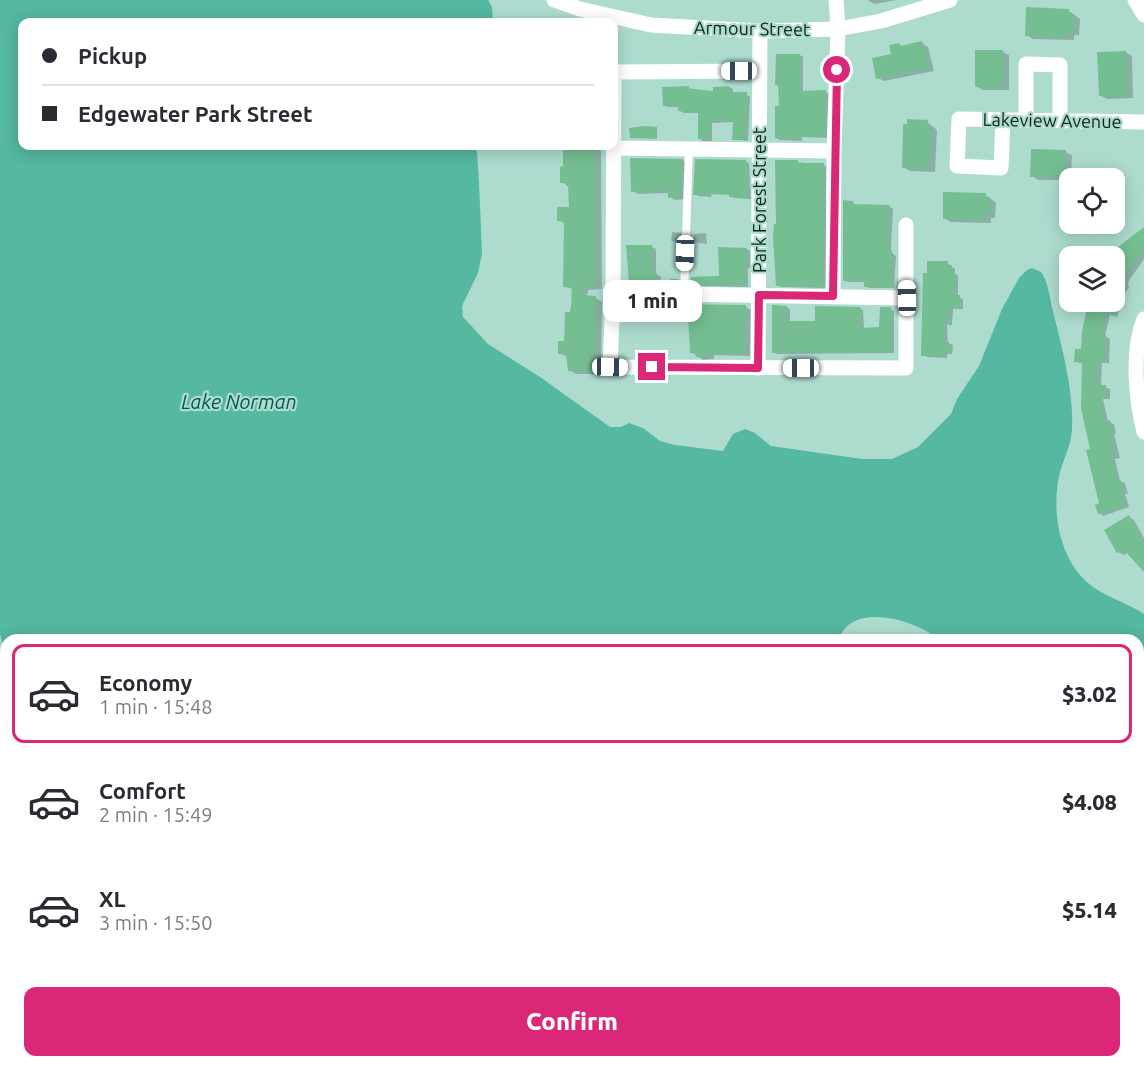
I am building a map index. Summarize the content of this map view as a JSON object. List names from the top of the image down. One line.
{"streets":{"street":["Armour Street","Lakeview Avenue","Park Forest Street"]},"crossings":[["Armour Street","Park Forest Street"]],"water":["Lake Norman"],"page":{"banner":["Pickup","Edgewater Park Street"],"bubble":"1 min","list":[{"name":"Economy","note":"1 min · 15:48","value":"$3.02"},{"name":"Comfort","note":"2 min · 15:49","value":"$4.08"},{"name":"XL","note":"3 min · 15:50","value":"$5.14"}],"buttons":"Confirm"}}
